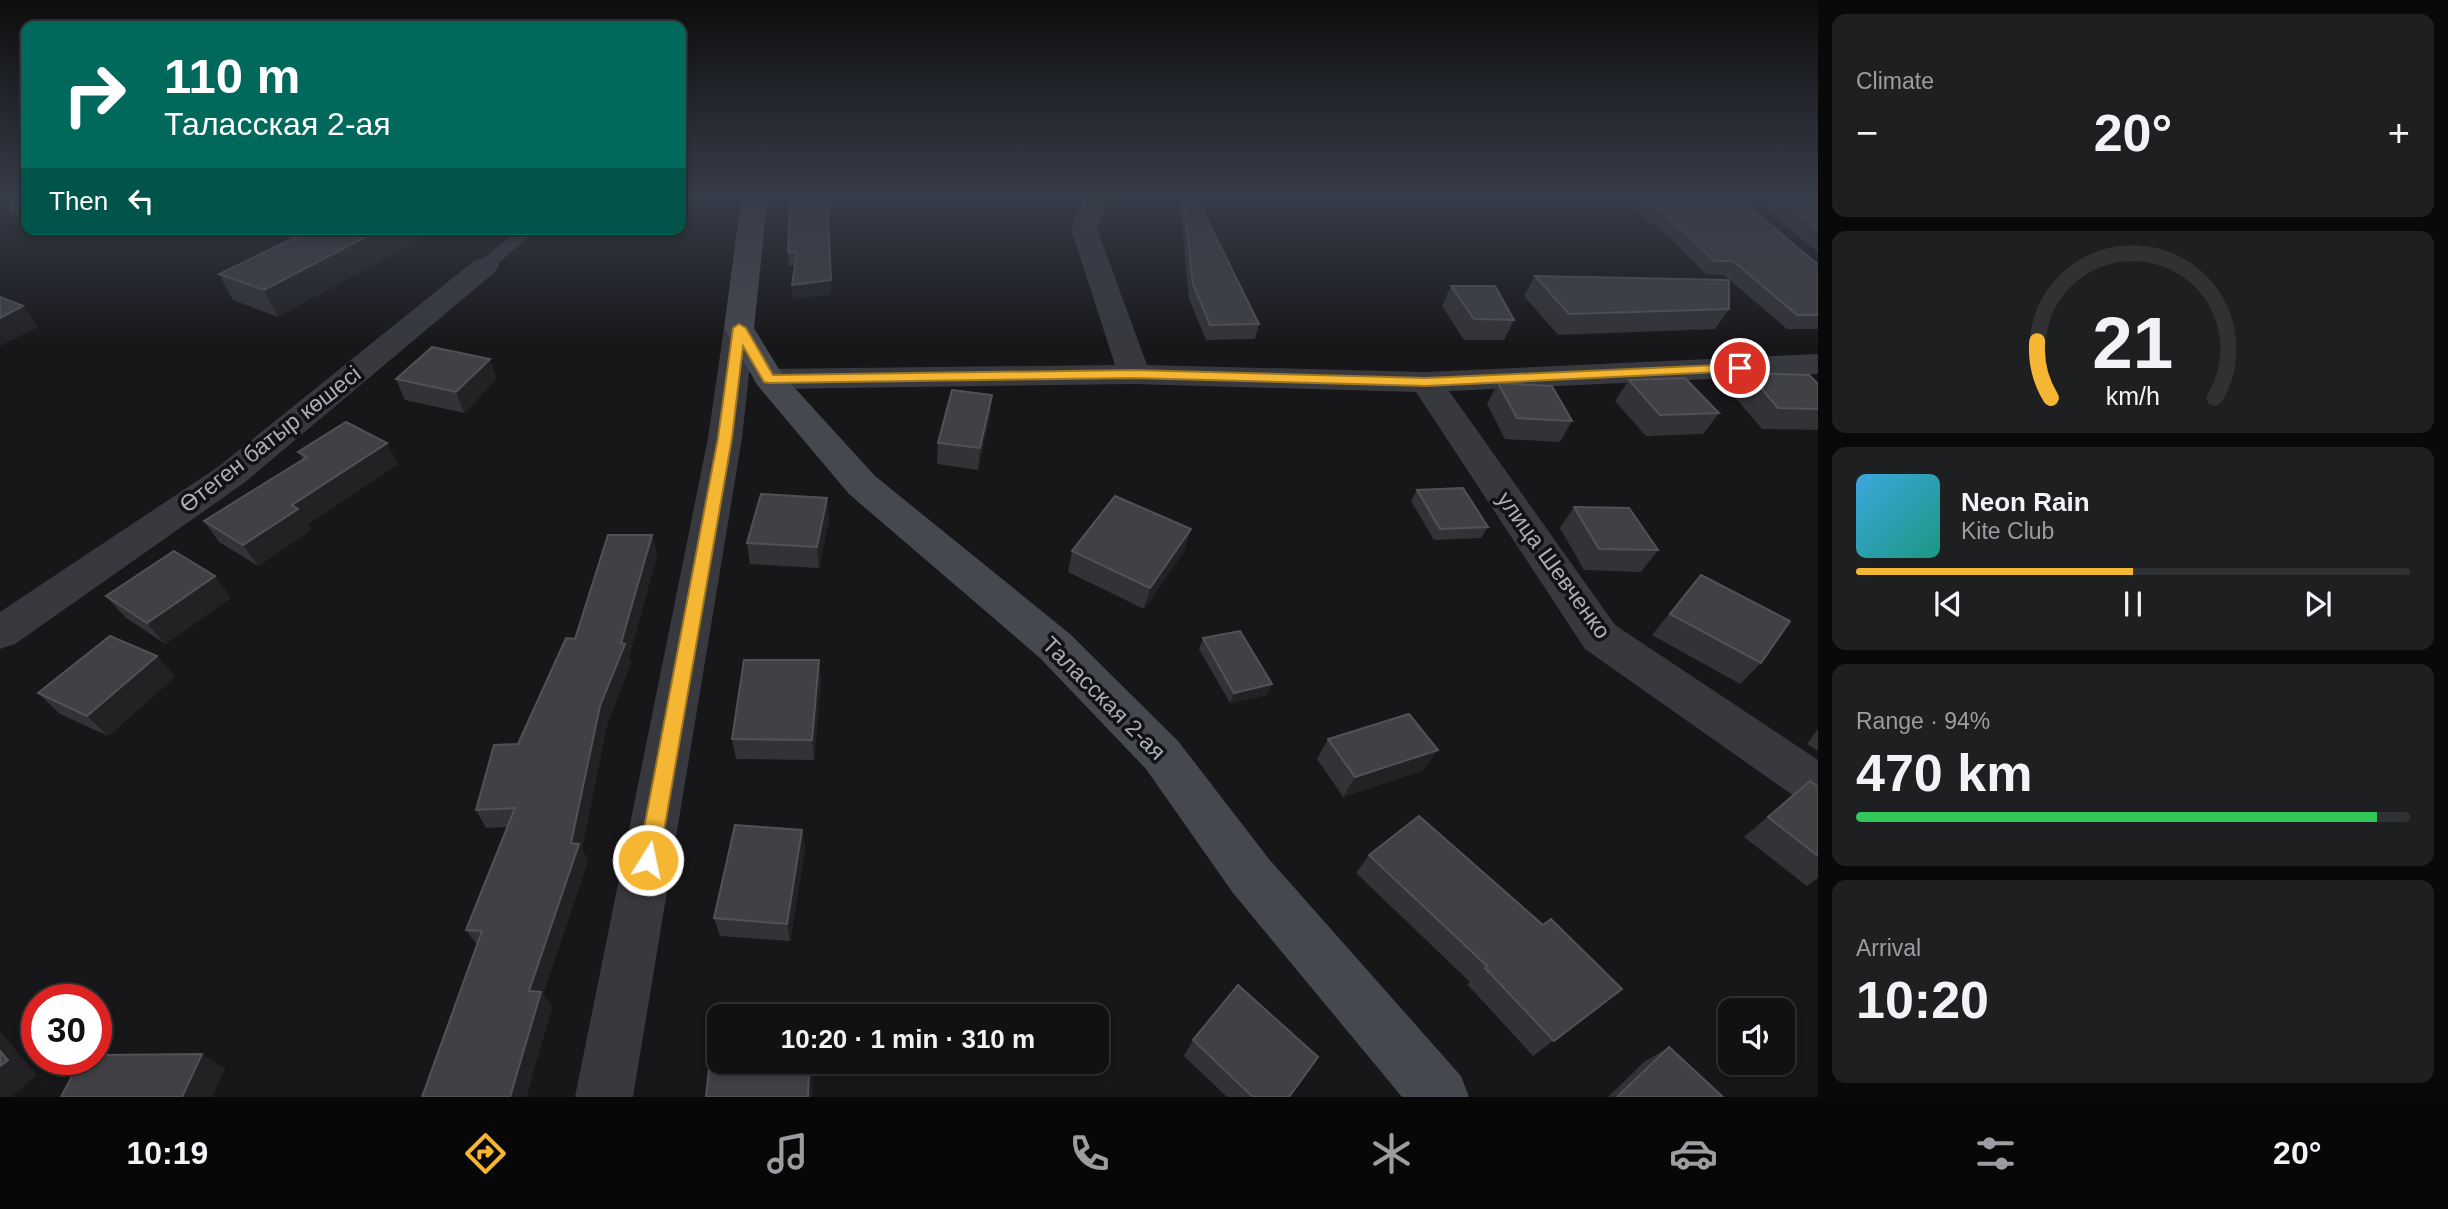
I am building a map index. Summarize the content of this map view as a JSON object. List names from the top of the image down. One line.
{"streets":{"street":["Өтеген батыр көшесі","улица Шевченко","Таласская 2-ая"]},"page":{"tile":["Climate",["Range · 94%","470 km"],["Arrival","10:20"]],"turn":["110 m","Таласская 2-ая"],"heat":["−","20°","+"],"then":"Then","song":["Neon Rain","Kite Club"],"limit":"30","trip":"10:20 · 1 min · 310 m","tabs":["10:19","20°"],"gauge":["21","km/h"]}}
